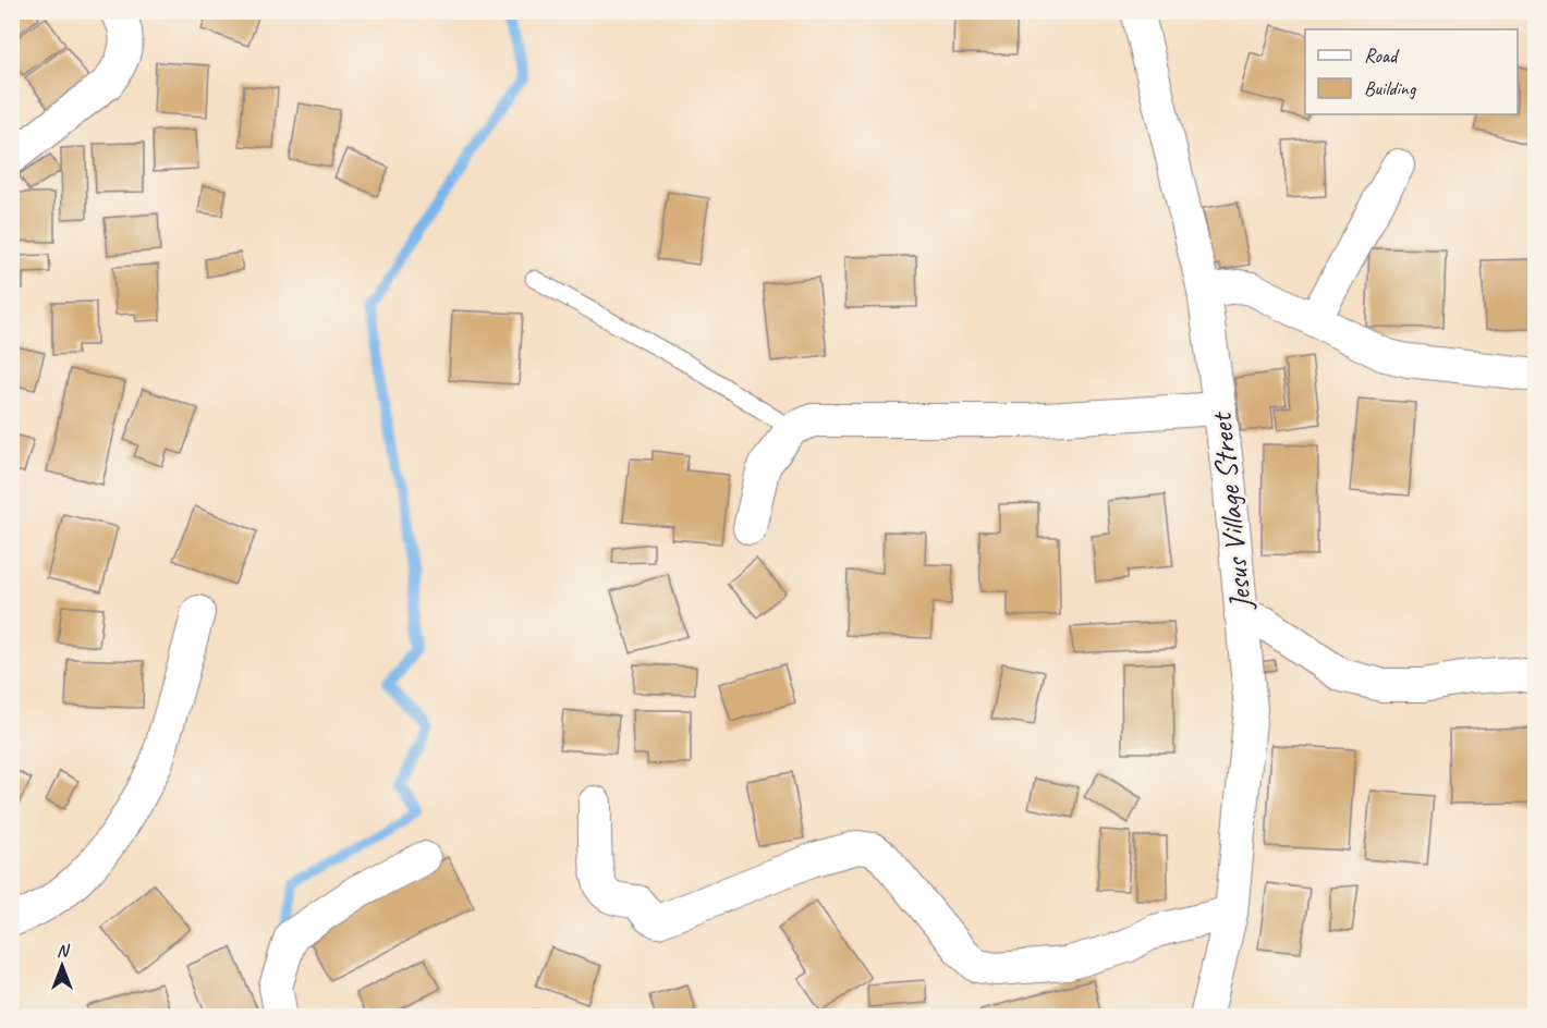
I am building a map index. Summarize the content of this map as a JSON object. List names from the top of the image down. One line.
{"streets":{"street":["Jesus Village Street"]},"legend":["Road","Building"],"north":"top"}
